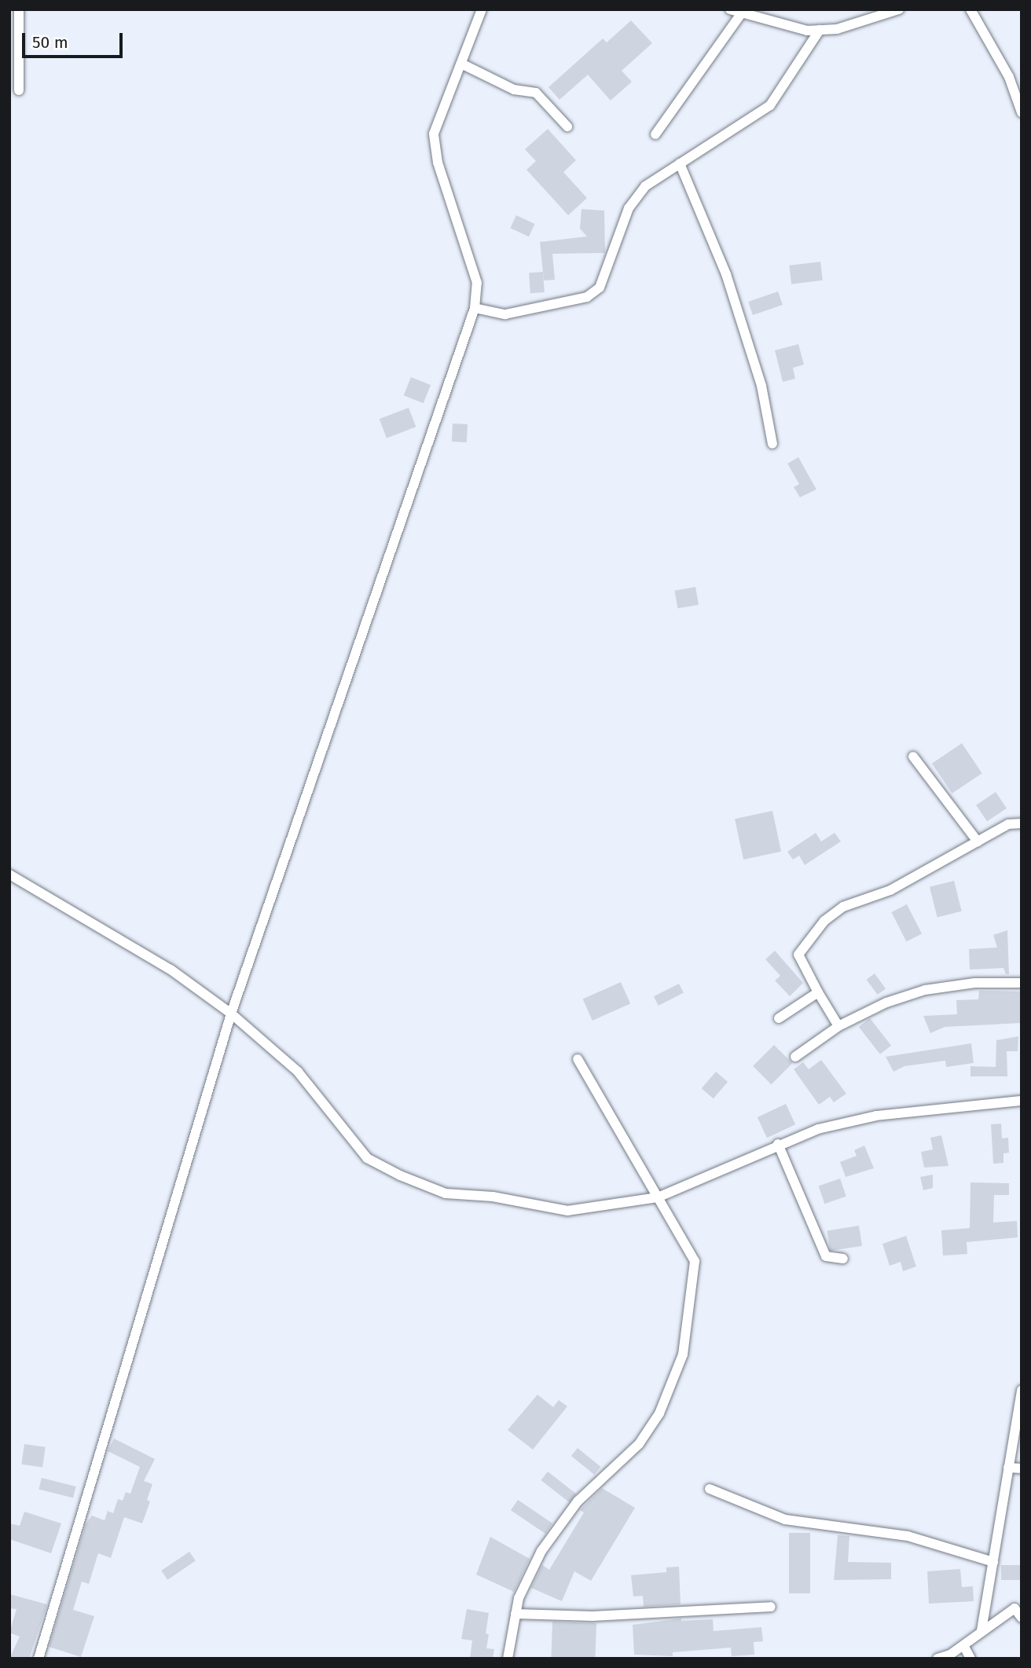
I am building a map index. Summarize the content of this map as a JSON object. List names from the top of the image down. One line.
{"scale_bar":"50 m"}
